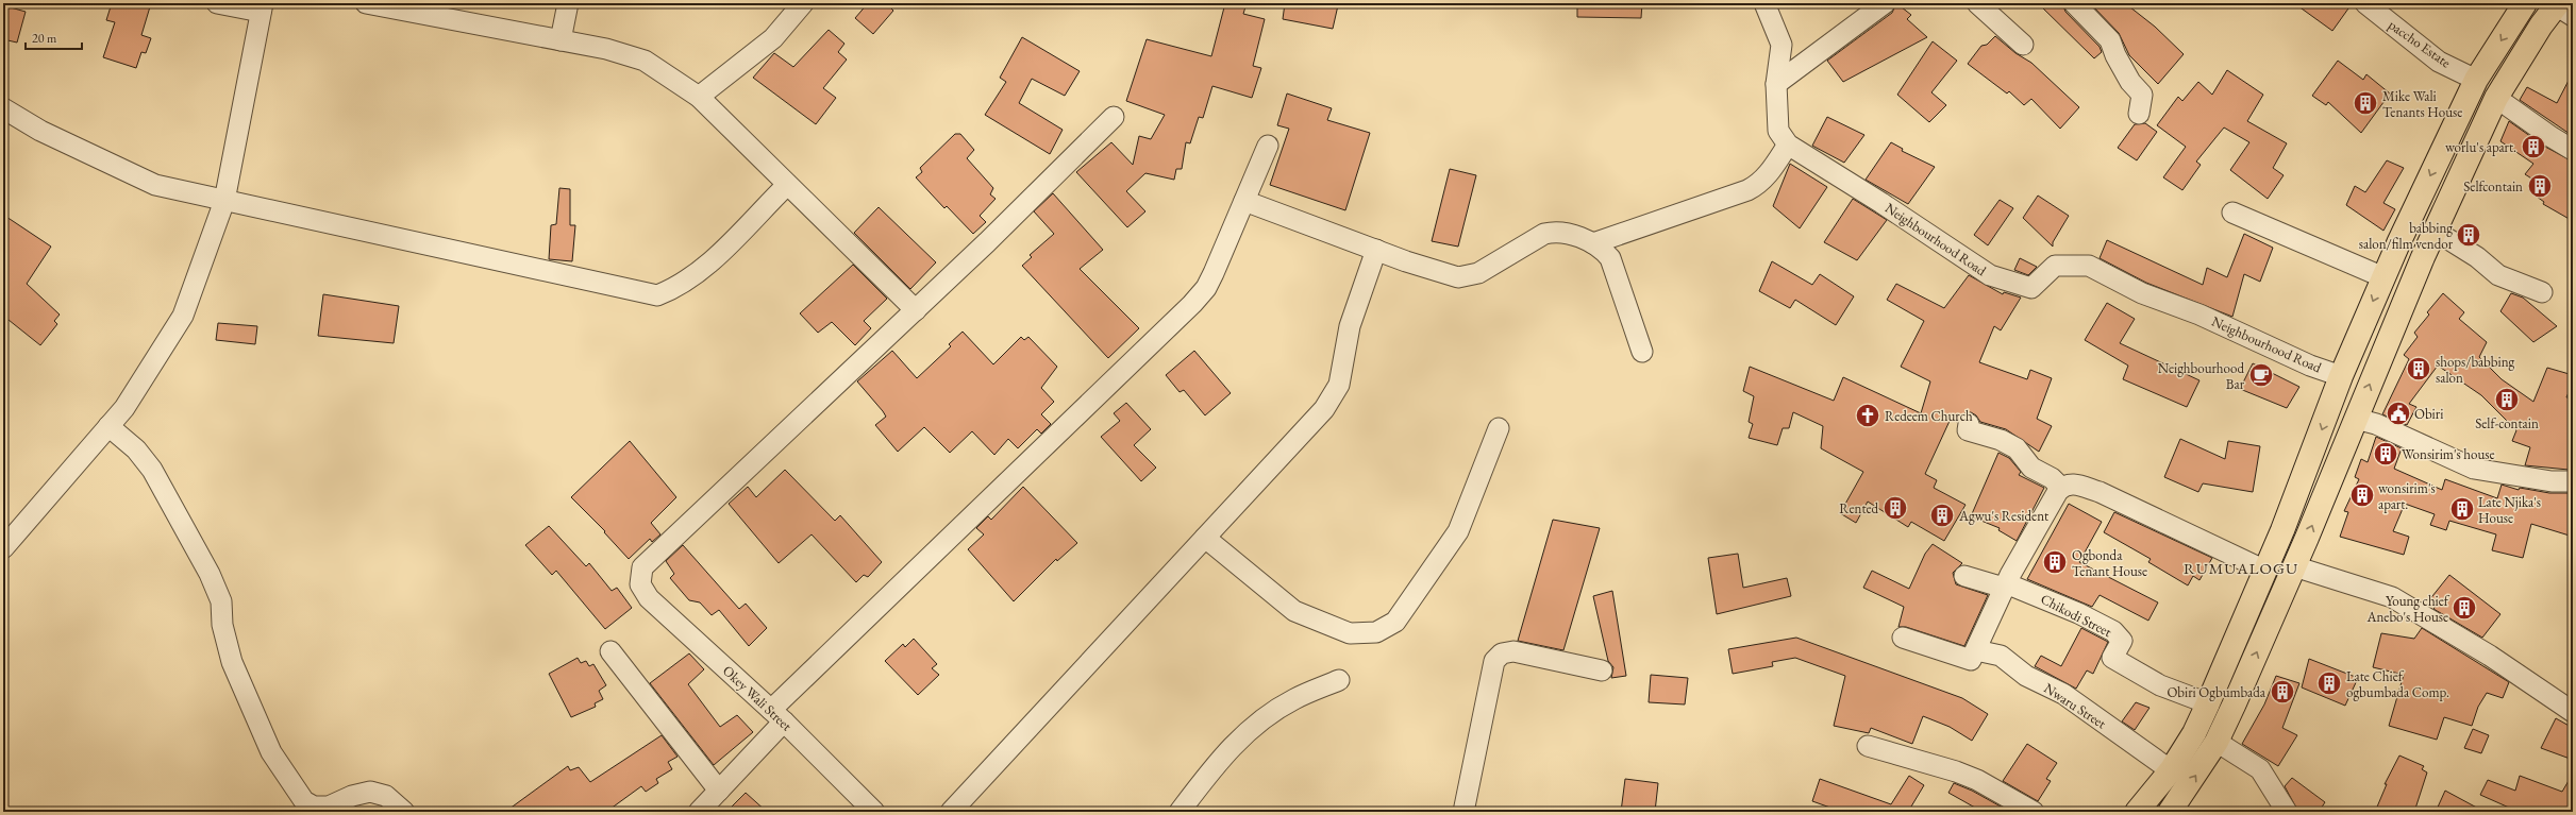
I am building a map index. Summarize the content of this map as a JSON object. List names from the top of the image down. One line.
{"streets":{"street":["paccho Estate","Neighbourhood Road","Chikodi Street","Okey Wali Street","Nwaru Street"]},"districts":["RUMUALOGU"],"places":{"building":["Mike Wali Tenants House","worlu's apart.","Selfcontain","babbing salon/film vendor","shops/babbing salon","Self-contain","Wonsirim's house","wonsirim's apart.","Rented","Late Njika's House","Agwu's Resident","Ogbonda Tenant House","Young chief Anebo's House","Late Chief ogbumbada Comp.","Obiri Ogbumbada"],"cafe":["Neighbourhood Bar"],"public building":["Obiri"],"church":["Redeem Church"]},"scale_bar":"20 m"}
